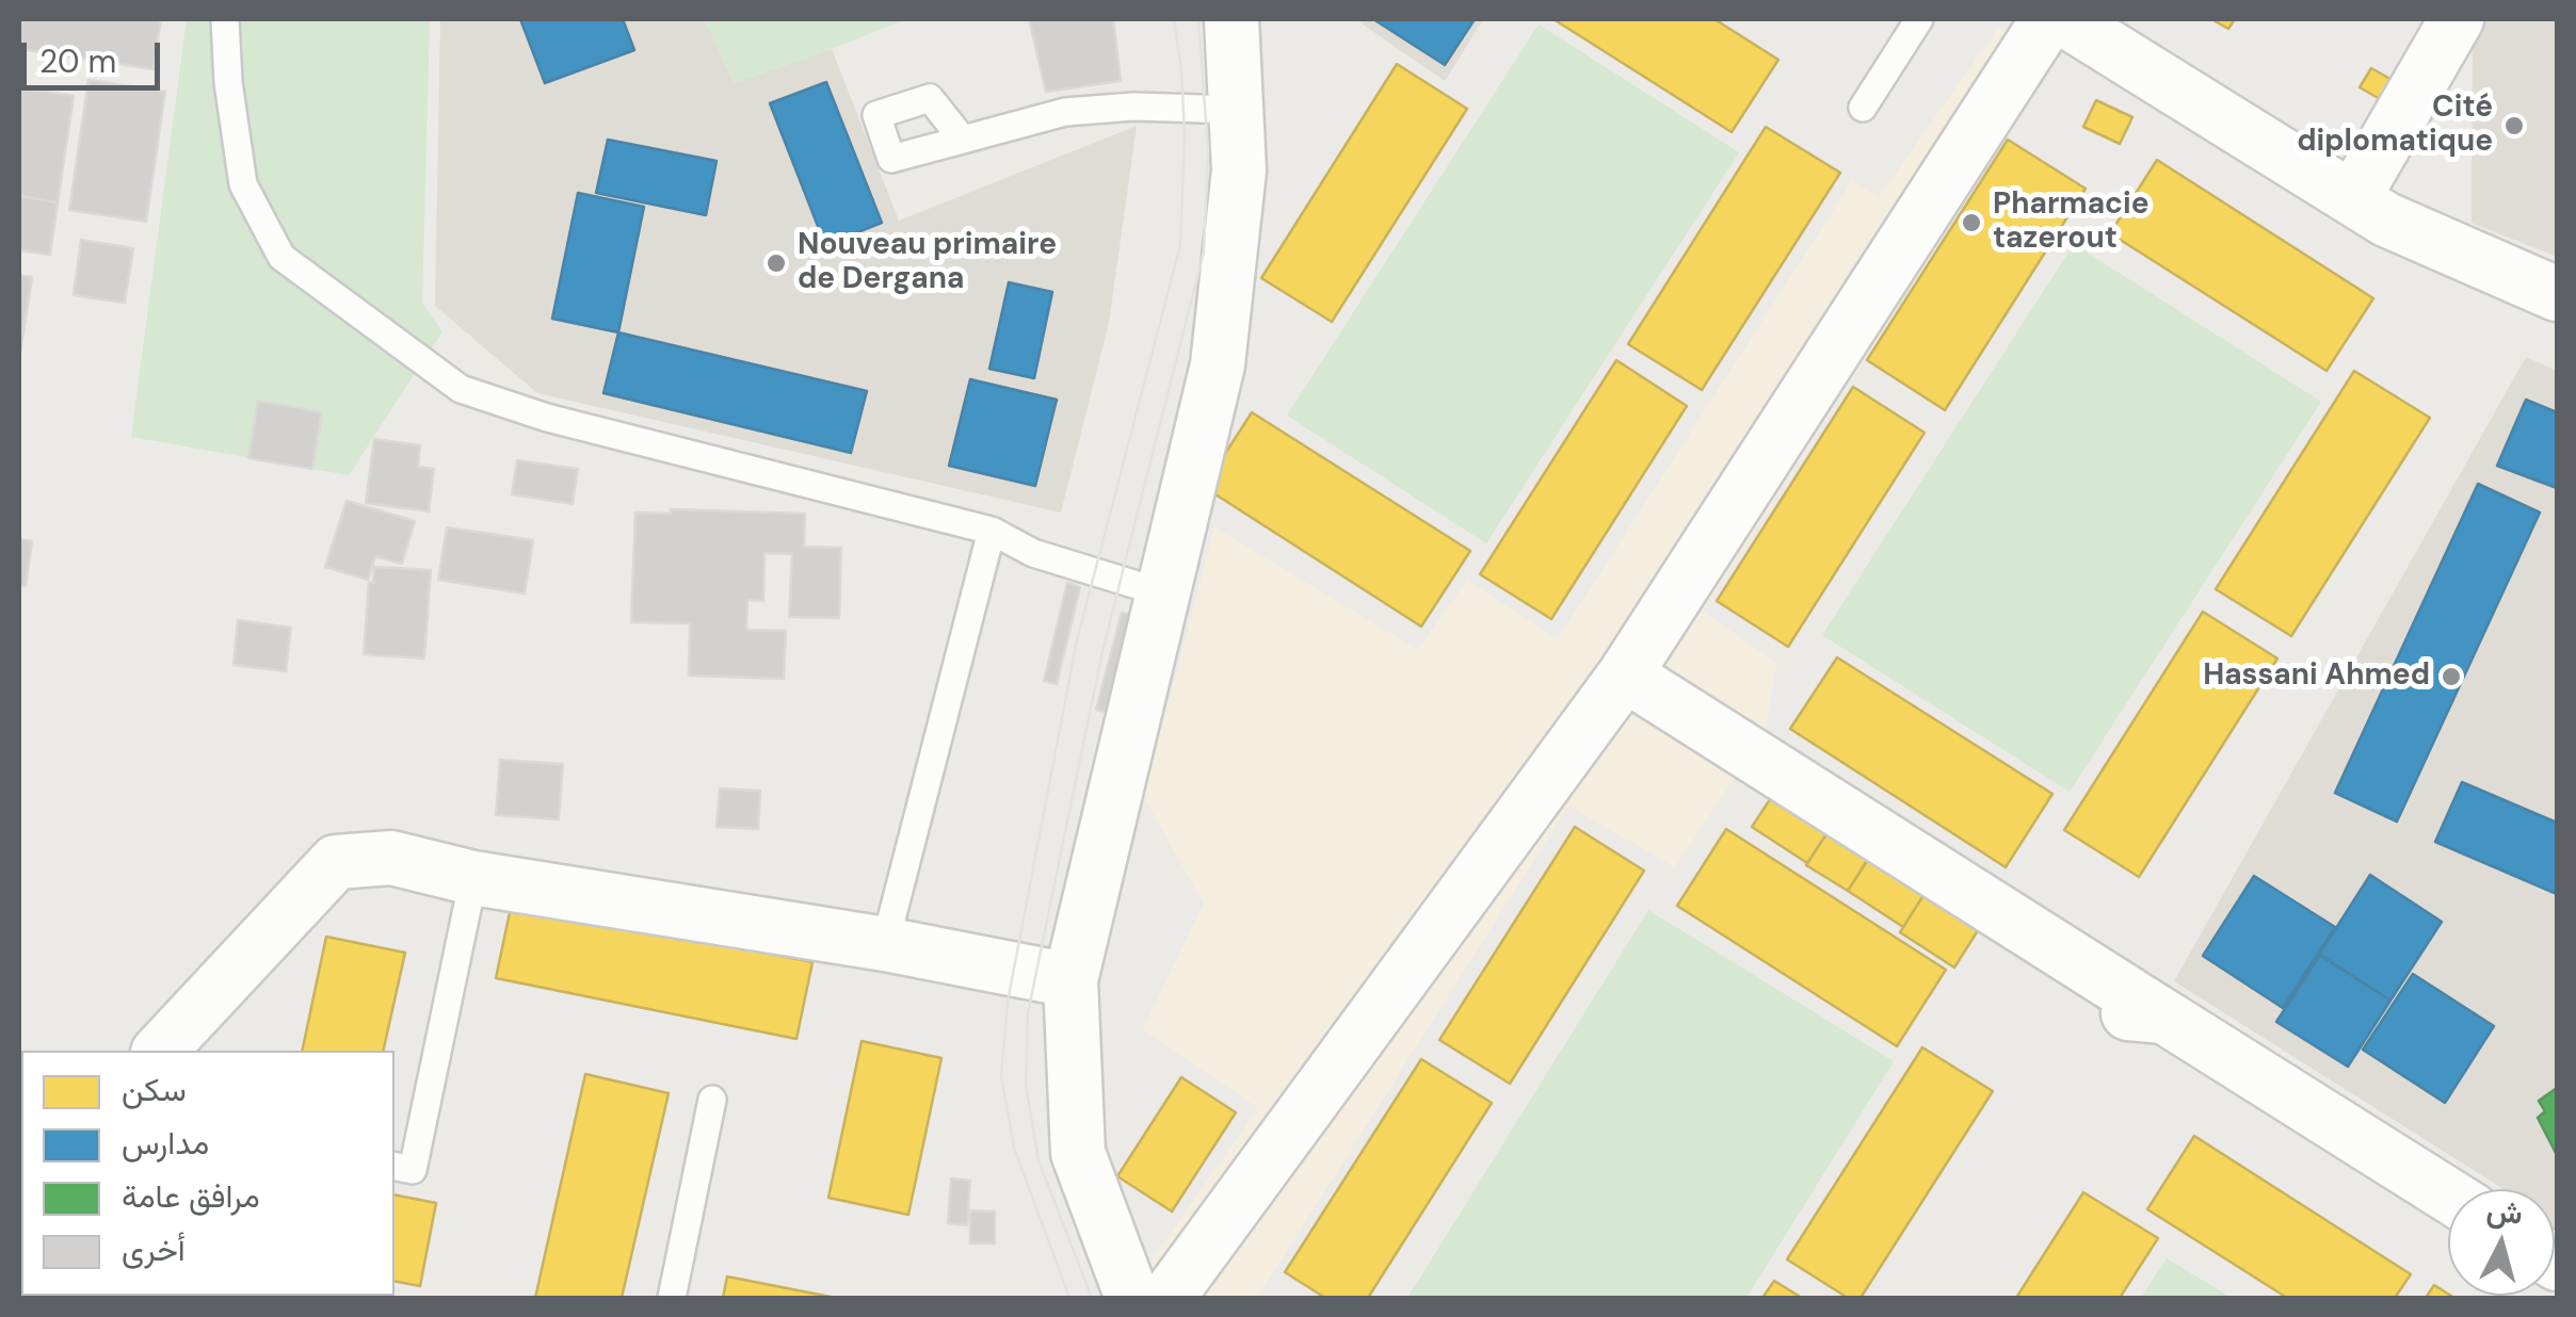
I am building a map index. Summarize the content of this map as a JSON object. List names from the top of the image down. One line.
{"places":["Cité diplomatique","Pharmacie tazerout","Nouveau primaire de Dergana","Hassani Ahmed"],"legend":["سكن","مدارس","مرافق عامة","أخرى"],"scale_bar":"20 m","north":"top"}
